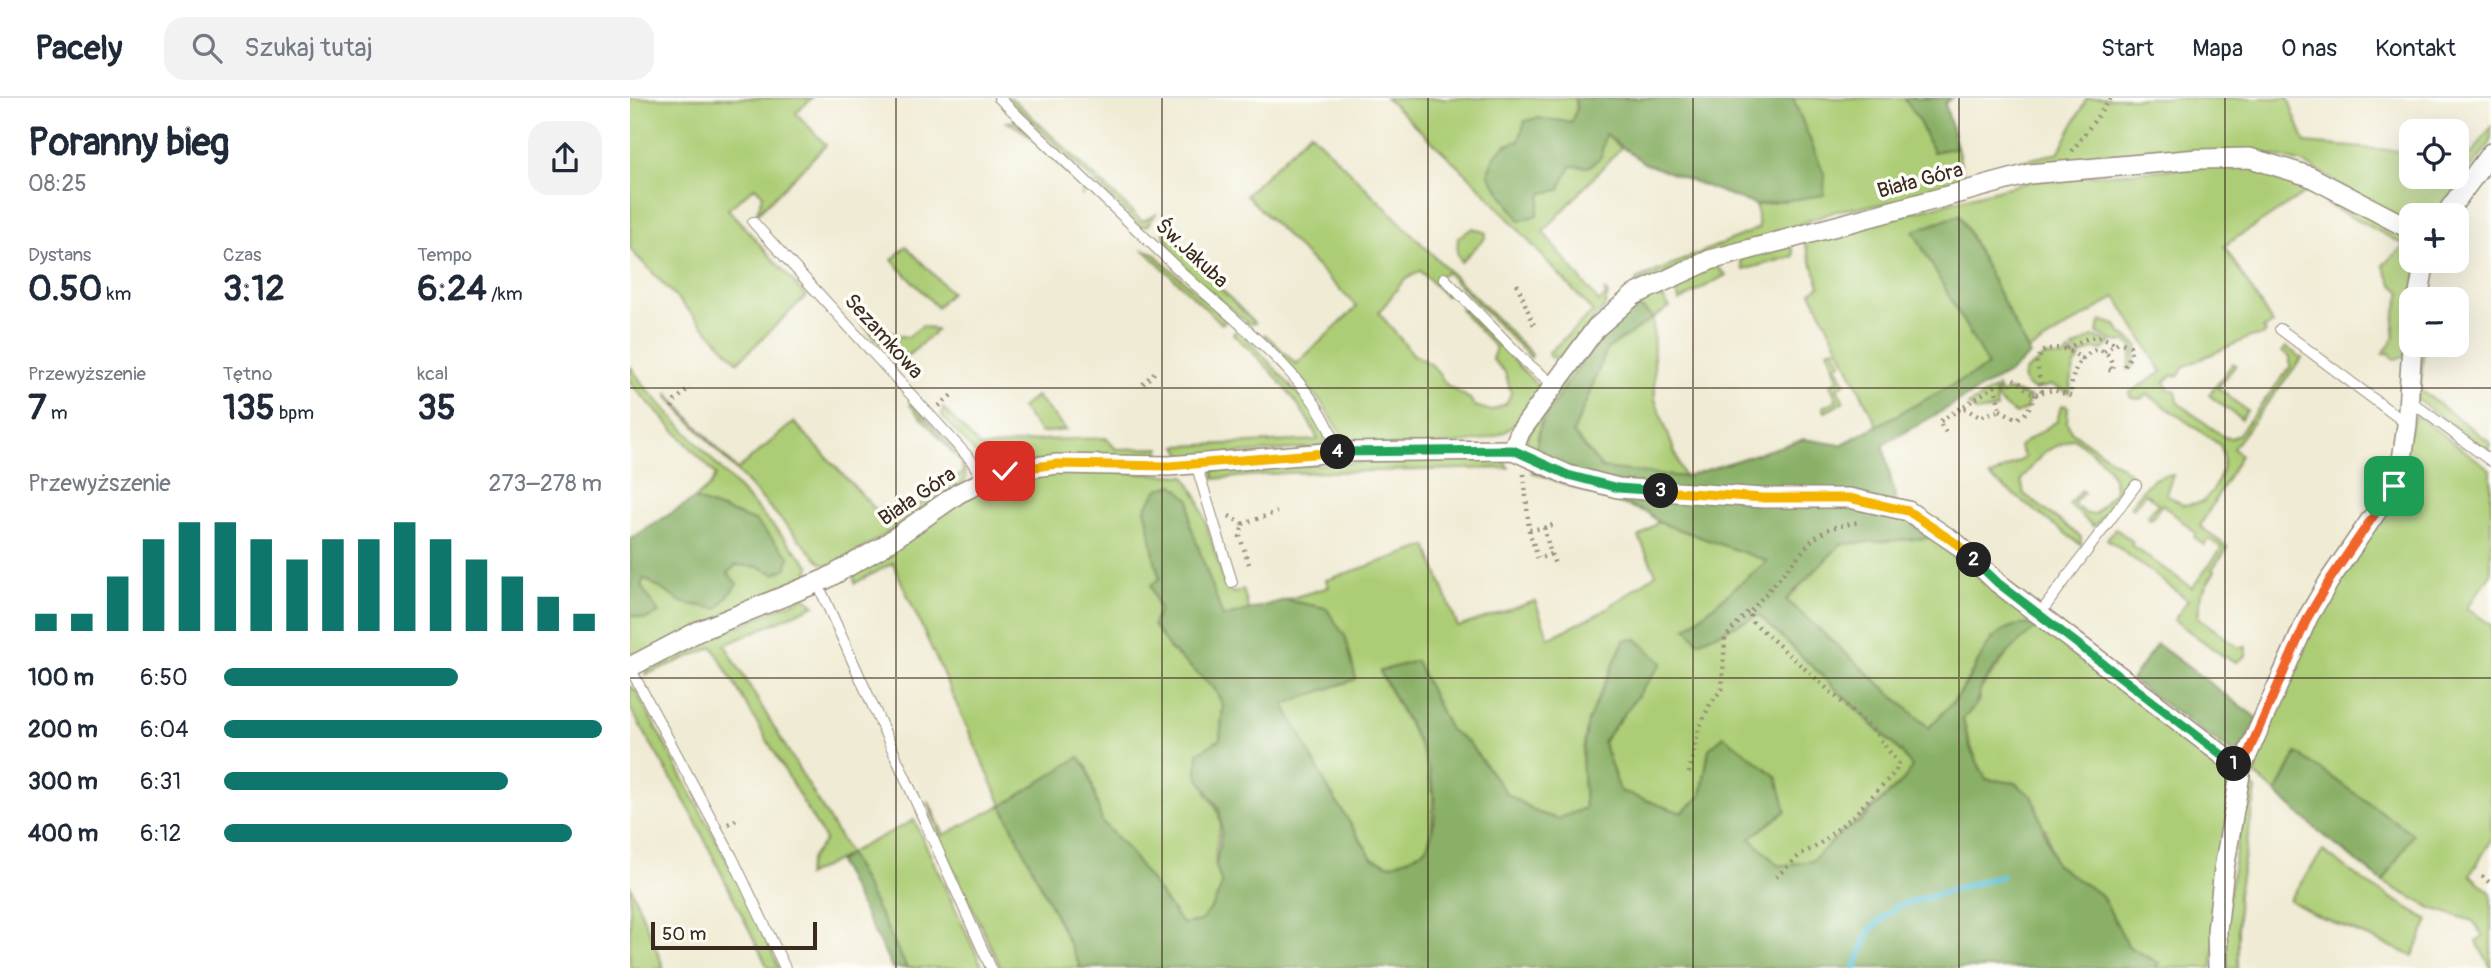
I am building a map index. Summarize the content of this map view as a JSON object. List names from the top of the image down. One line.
{"streets":{"street":["Biała Góra"],"lane":["Św.Jakuba","Sezamkowa"]},"crossings":[["Biała Góra","Św.Jakuba"],["Biała Góra","Sezamkowa"]],"scale_bar":"50 m","page":{"header":"Pacely","search":"Szukaj tutaj","nav":["Start","Mapa","O nas","Kontakt"],"heading":["Poranny bieg","08:25"],"map_buttons":["+","−"],"stats":[["Dystans","0.50 km"],["Czas","3:12"],["Tempo","6:24 /km"],["Przewyższenie","7 m"],["Tętno","135 bpm"],["kcal","35"]],"pins":["4","3","2","1"],"chart":["Przewyższenie","273–278 m"],"list":[{"name":"100 m","note":"6:50"},{"name":"200 m","note":"6:04"},{"name":"300 m","note":"6:31"},{"name":"400 m","note":"6:12"}],"scale":"50 m"}}
